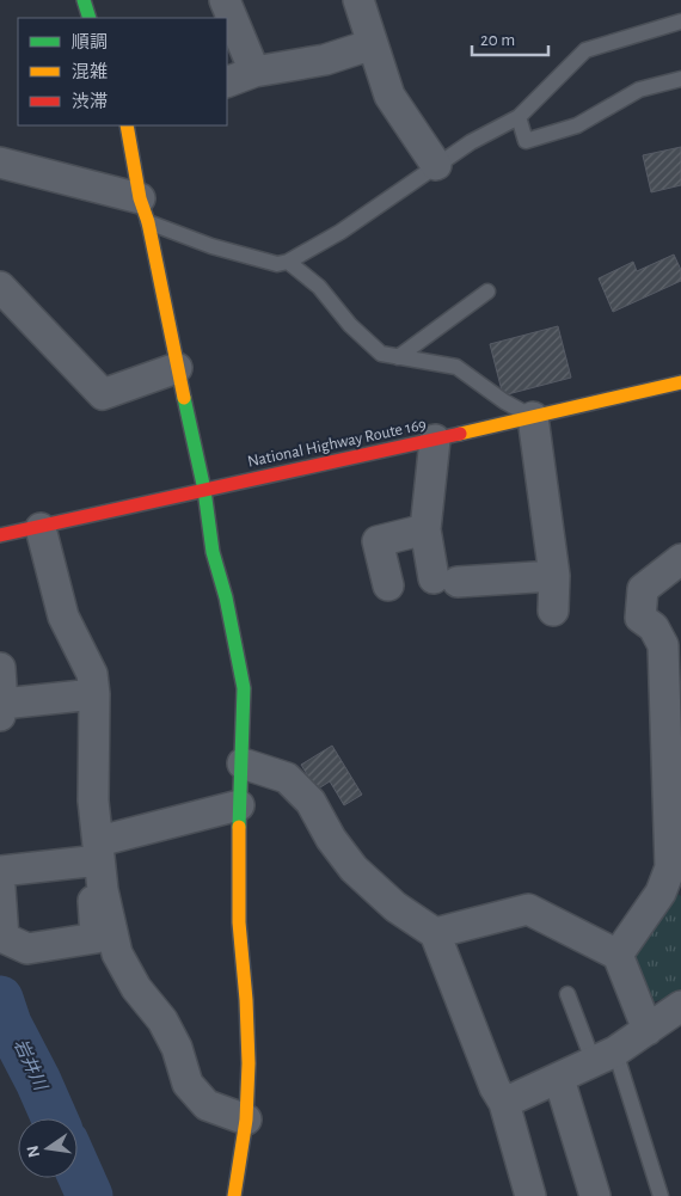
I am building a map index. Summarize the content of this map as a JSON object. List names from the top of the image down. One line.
{"streets":{"main road":["National Highway Route 169"]},"water":["岩井川"],"legend":["順調","混雑","渋滞"],"scale_bar":"20 m","north":"left"}
